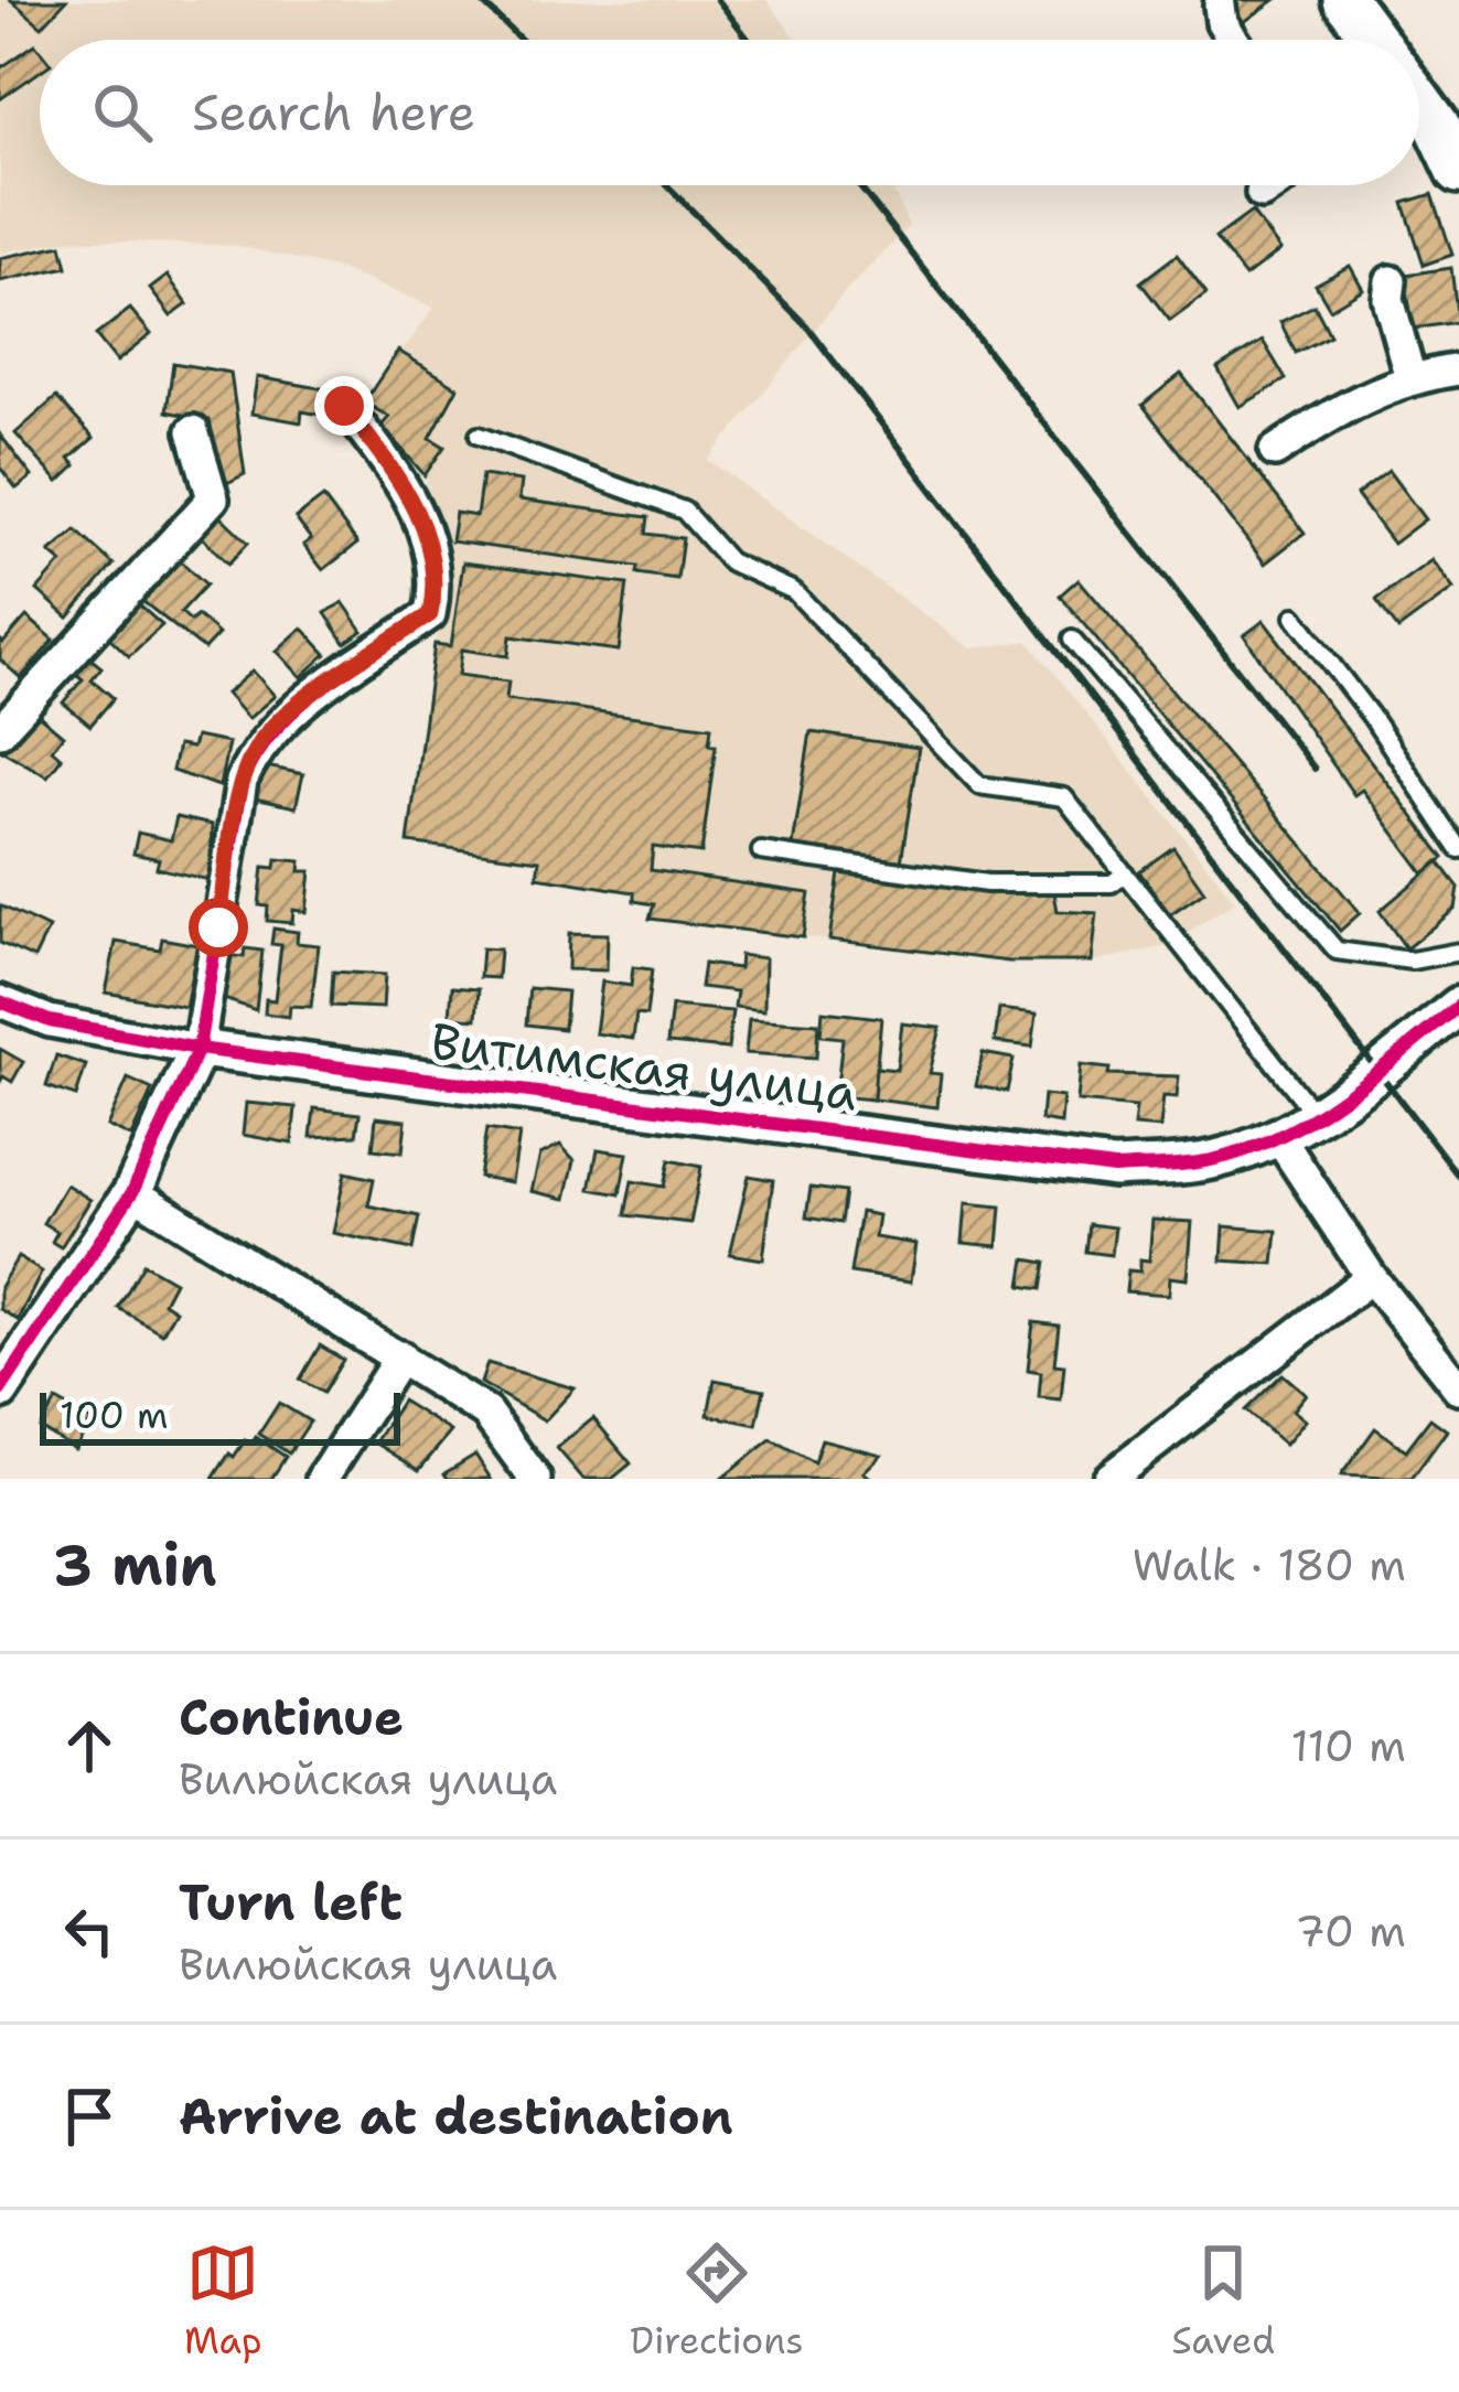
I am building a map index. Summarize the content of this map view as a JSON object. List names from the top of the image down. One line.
{"streets":{"street":["Витимская улица"]},"scale_bar":"100 m","page":{"search":"Search here","scale":"100 m","heading":["3 min","Walk · 180 m"],"list":[["Continue","Вилюйская улица","110 m"],["Turn left","Вилюйская улица","70 m"],"Arrive at destination"],"nav":["Map","Directions","Saved"]}}
